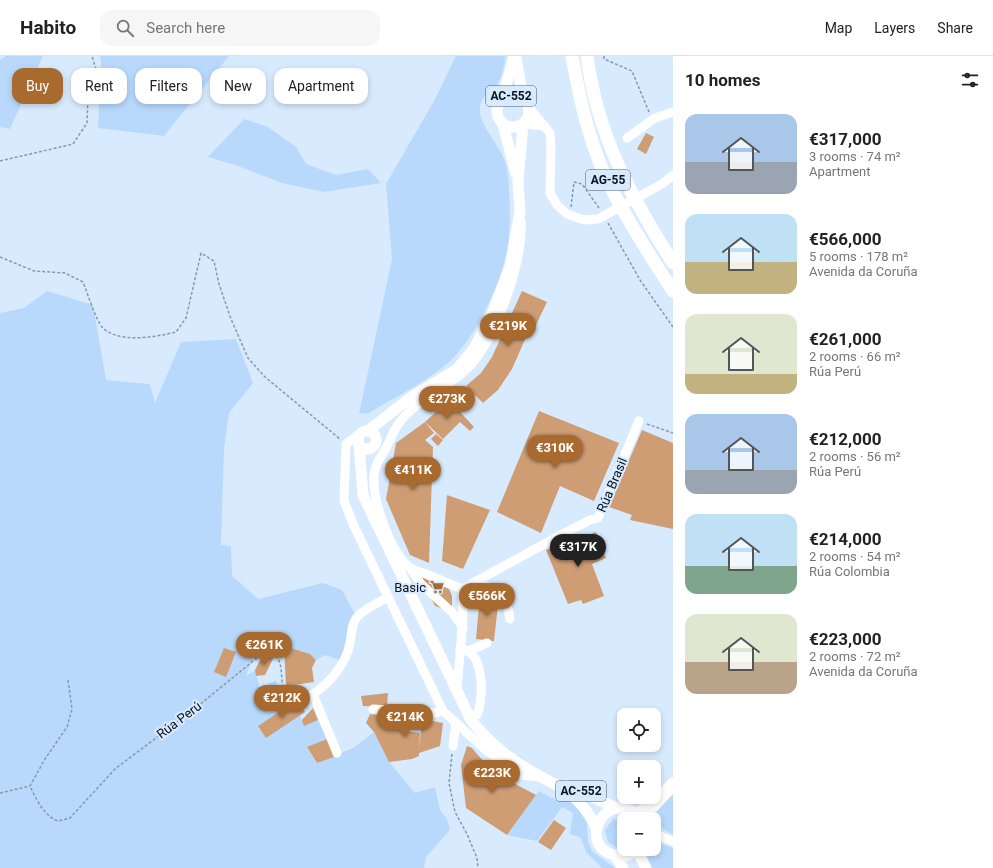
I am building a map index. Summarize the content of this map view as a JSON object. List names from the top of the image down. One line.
{"streets":{"highway":["AG-55"],"main road":["AC-552"],"street":["Rúa Brasil"],"path":["Rúa Perú"]},"places":{"supermarket":["Basic"]},"page":{"header":"Habito","search":"Search here","nav":["Map","Layers","Share"],"heading":"10 homes","chip":["Buy","Rent","Filters","New","Apartment"],"list":[{"name":"€317,000","note":"3 rooms · 74 m² · Apartment"},{"name":"€566,000","note":"5 rooms · 178 m² · Avenida da Coruña"},{"name":"€261,000","note":"2 rooms · 66 m² · Rúa Perú"},{"name":"€212,000","note":"2 rooms · 56 m² · Rúa Perú"},{"name":"€214,000","note":"2 rooms · 54 m² · Rúa Colombia"},{"name":"€223,000","note":"2 rooms · 72 m² · Avenida da Coruña"}],"price":["€219K","€273K","€310K","€411K","€317K","€566K","€261K","€212K","€214K","€223K"],"map_buttons":["+","−"]}}
